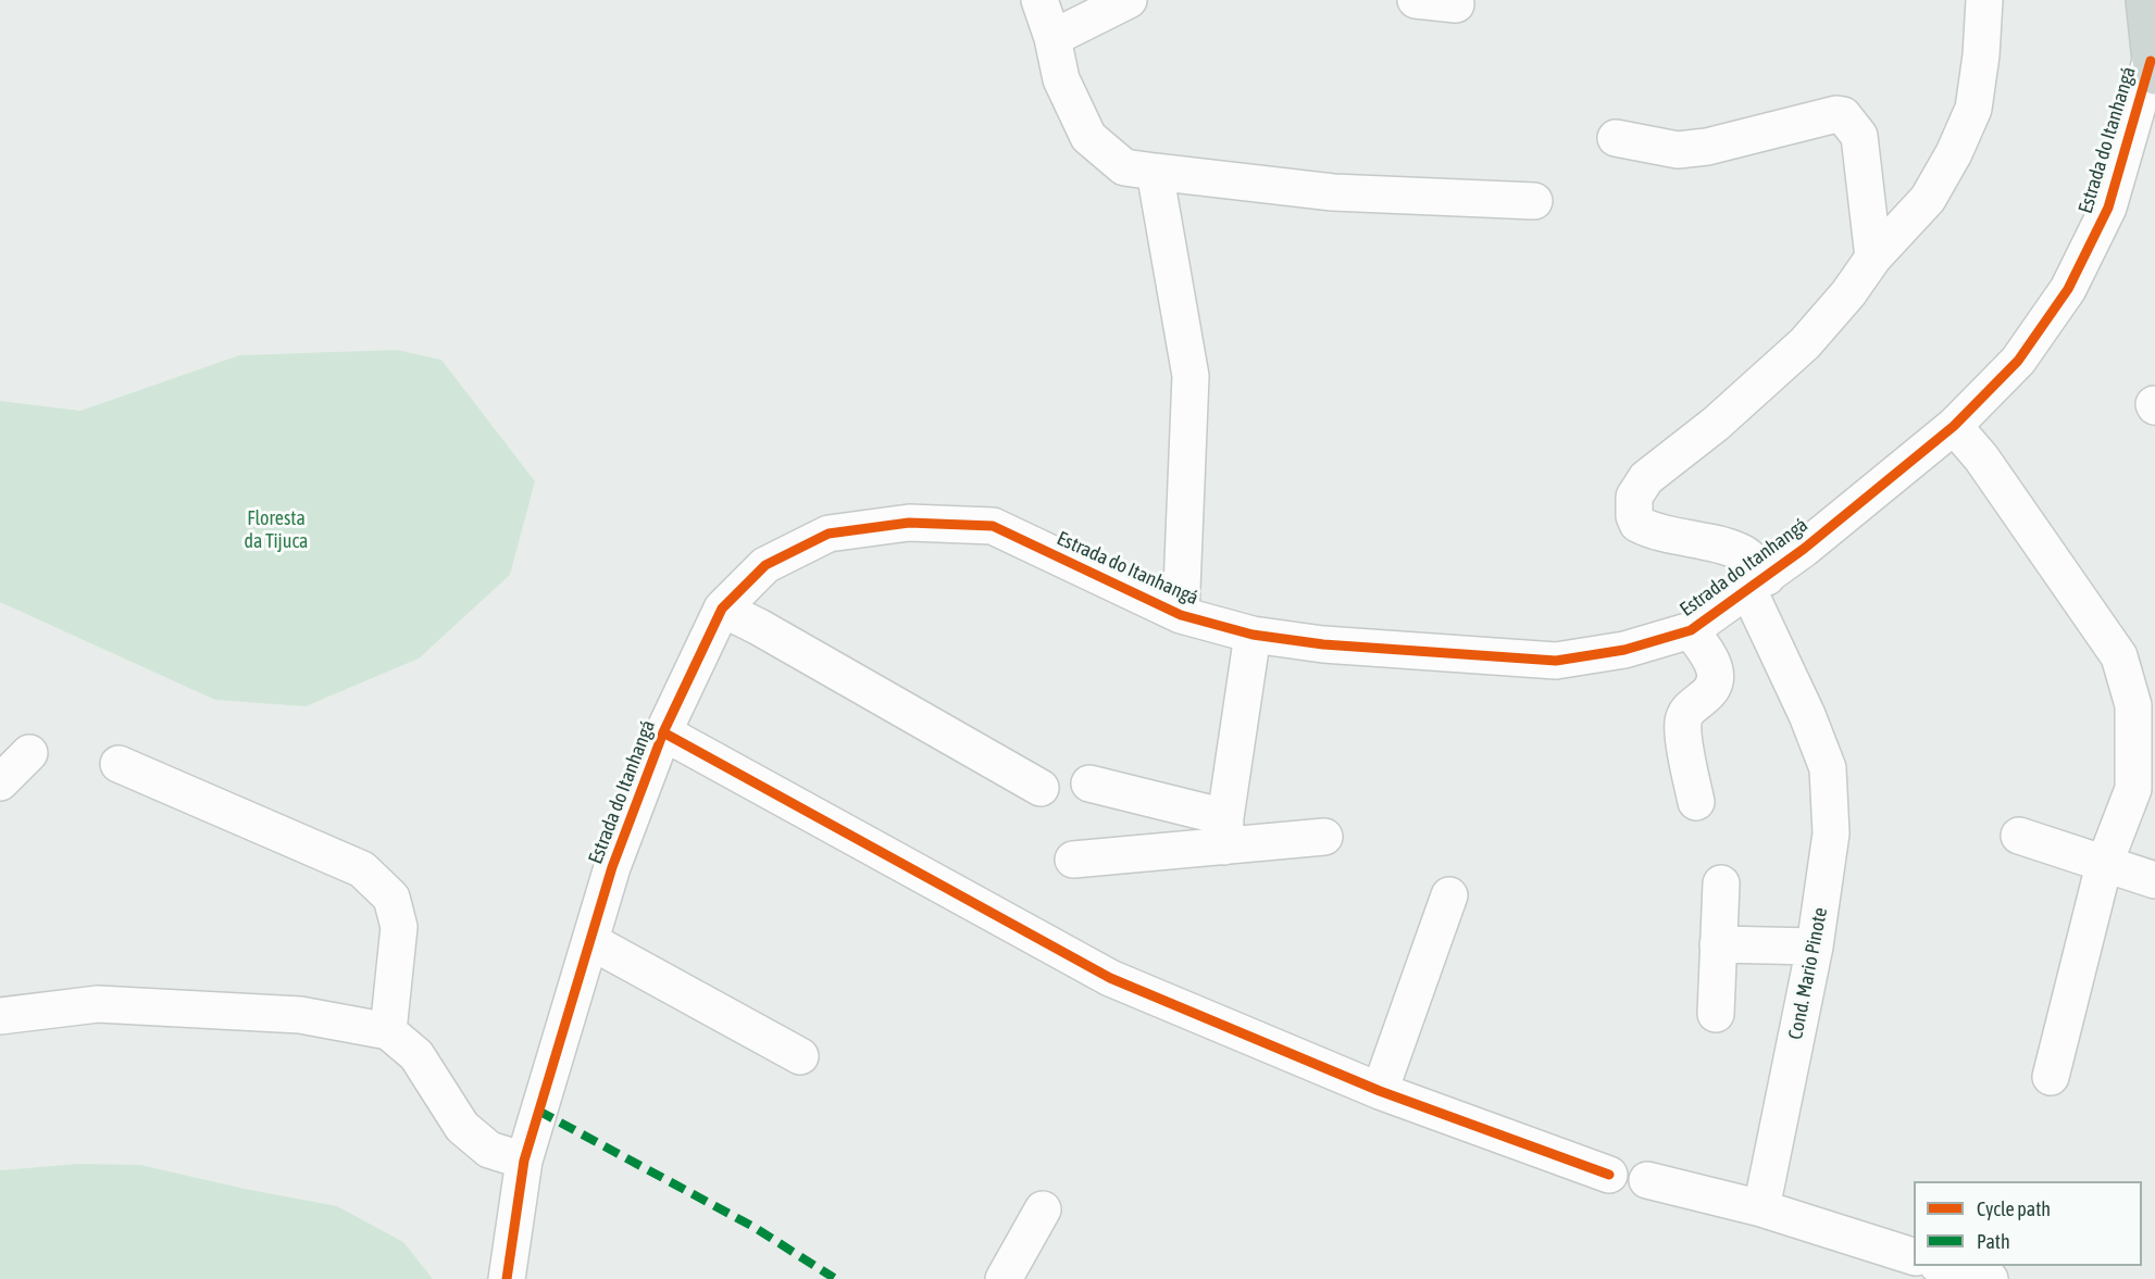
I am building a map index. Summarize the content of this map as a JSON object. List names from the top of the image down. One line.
{"streets":{"main road":["Estrada do Itanhangá"],"street":["Cond. Mario Pinote"]},"crossings":[["Estrada do Itanhangá","Cond. Mario Pinote"]],"parks":["Floresta da Tijuca"],"legend":["Cycle path","Path"]}
